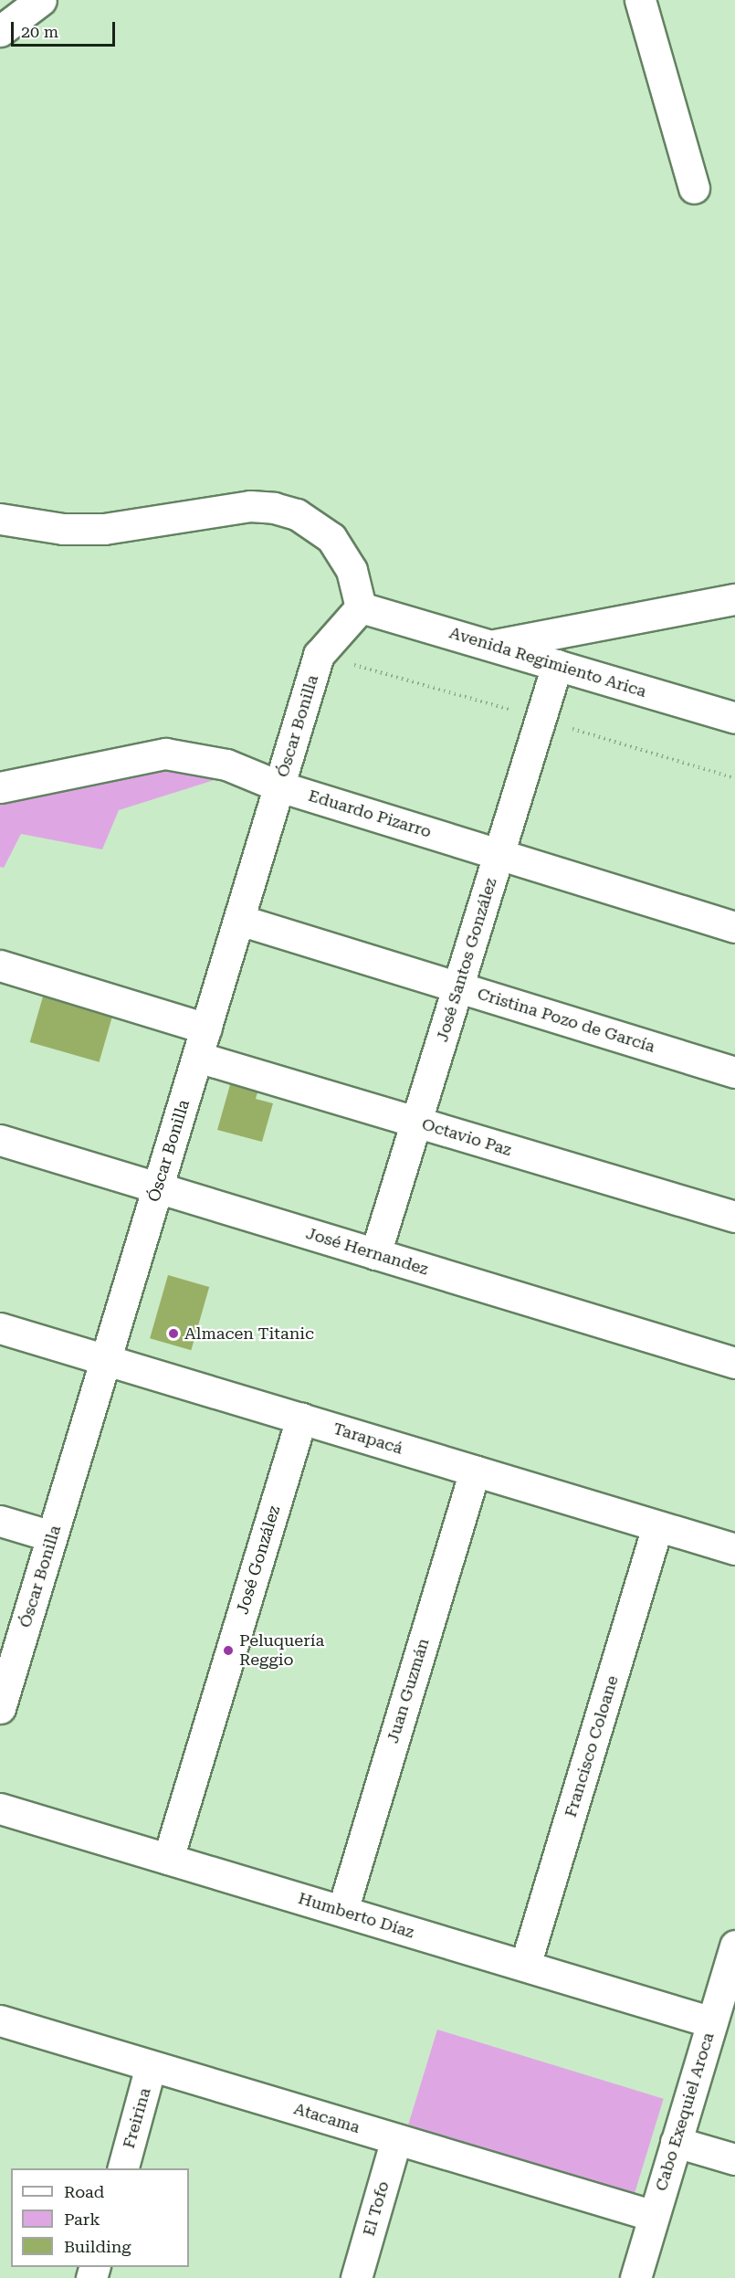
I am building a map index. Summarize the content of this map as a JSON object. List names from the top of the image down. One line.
{"streets":{"street":["Avenida Regimiento Arica","Óscar Bonilla","Eduardo Pizarro","José Santos González","Cristina Pozo de García","Octavio Paz","José Hernandez","Tarapacá","José González","Juan Guzmán","Francisco Coloane","Humberto Díaz","Cabo Exequiel Aroca","Freirina","Atacama","El Tofo"]},"crossings":[["Avenida Regimiento Arica","Óscar Bonilla"],["Avenida Regimiento Arica","José Santos González"],["Óscar Bonilla","Eduardo Pizarro"],["Óscar Bonilla","Cristina Pozo de García"],["Óscar Bonilla","Octavio Paz"],["Óscar Bonilla","José Hernandez"],["Óscar Bonilla","Tarapacá"],["Eduardo Pizarro","José Santos González"],["José Santos González","Cristina Pozo de García"],["José Santos González","Octavio Paz"],["José Santos González","José Hernandez"],["Tarapacá","José González"],["Tarapacá","Juan Guzmán"],["Tarapacá","Francisco Coloane"],["José González","Humberto Díaz"],["Juan Guzmán","Humberto Díaz"],["Francisco Coloane","Humberto Díaz"],["Humberto Díaz","Cabo Exequiel Aroca"],["Cabo Exequiel Aroca","Atacama"],["Freirina","Atacama"],["Atacama","El Tofo"]],"places":["Almacen Titanic","Peluquería Reggio"],"legend":["Road","Park","Building"],"scale_bar":"20 m"}
